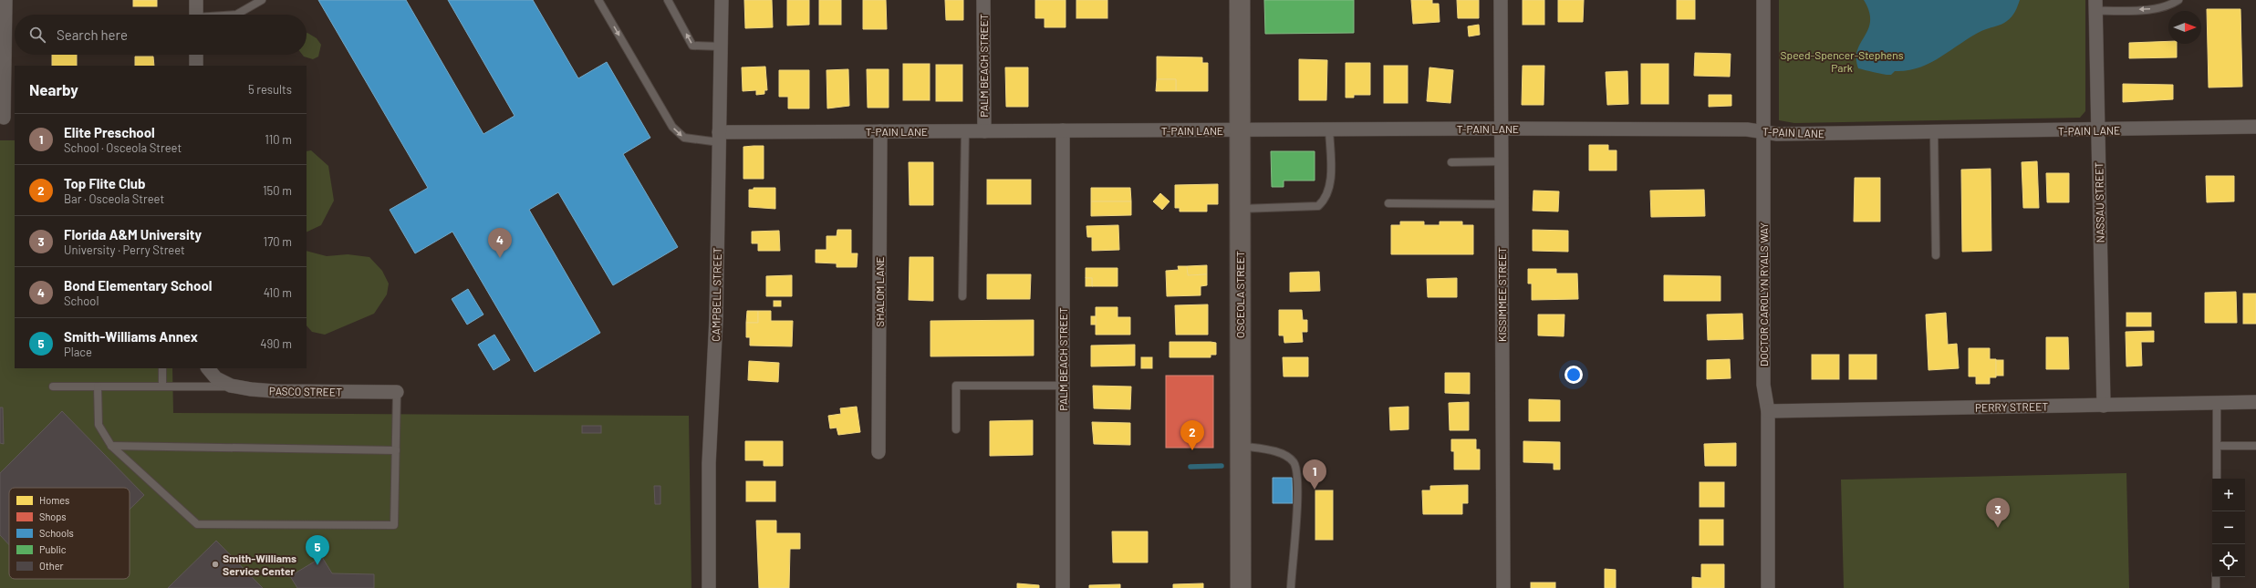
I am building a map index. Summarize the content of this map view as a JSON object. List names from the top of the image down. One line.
{"streets":{"street":["PALM BEACH STREET","T-PAIN LANE","NASSAU STREET","SHALOM LANE","CAMPBELL STREET","OSCEOLA STREET","KISSIMMEE STREET","DOCTOR CAROLYN RYALS WAY","PASCO STREET","PERRY STREET"]},"crossings":[["PALM BEACH STREET","T-PAIN LANE"],["T-PAIN LANE","NASSAU STREET"],["T-PAIN LANE","SHALOM LANE"],["T-PAIN LANE","CAMPBELL STREET"],["T-PAIN LANE","OSCEOLA STREET"],["T-PAIN LANE","KISSIMMEE STREET"],["T-PAIN LANE","DOCTOR CAROLYN RYALS WAY"],["NASSAU STREET","PERRY STREET"],["DOCTOR CAROLYN RYALS WAY","PERRY STREET"]],"parks":["Speed-Spencer-Stephens Park"],"places":["Smith-Williams Service Center"],"legend":["Homes","Shops","Schools","Public","Other"],"north":"right","page":{"search":"Search here","heading":["Nearby","5 results"],"list":[{"mark":"1","name":"Elite Preschool","note":"School · Osceola Street","value":"110 m"},{"mark":"2","name":"Top Flite Club","note":"Bar · Osceola Street","value":"150 m"},{"mark":"3","name":"Florida A&M University","note":"University · Perry Street","value":"170 m"},{"mark":"4","name":"Bond Elementary School","note":"School","value":"410 m"},{"mark":"5","name":"Smith-Williams Annex","note":"Place","value":"490 m"}],"pins":["4","2","1","3","5"],"map_buttons":["+","−"]}}
